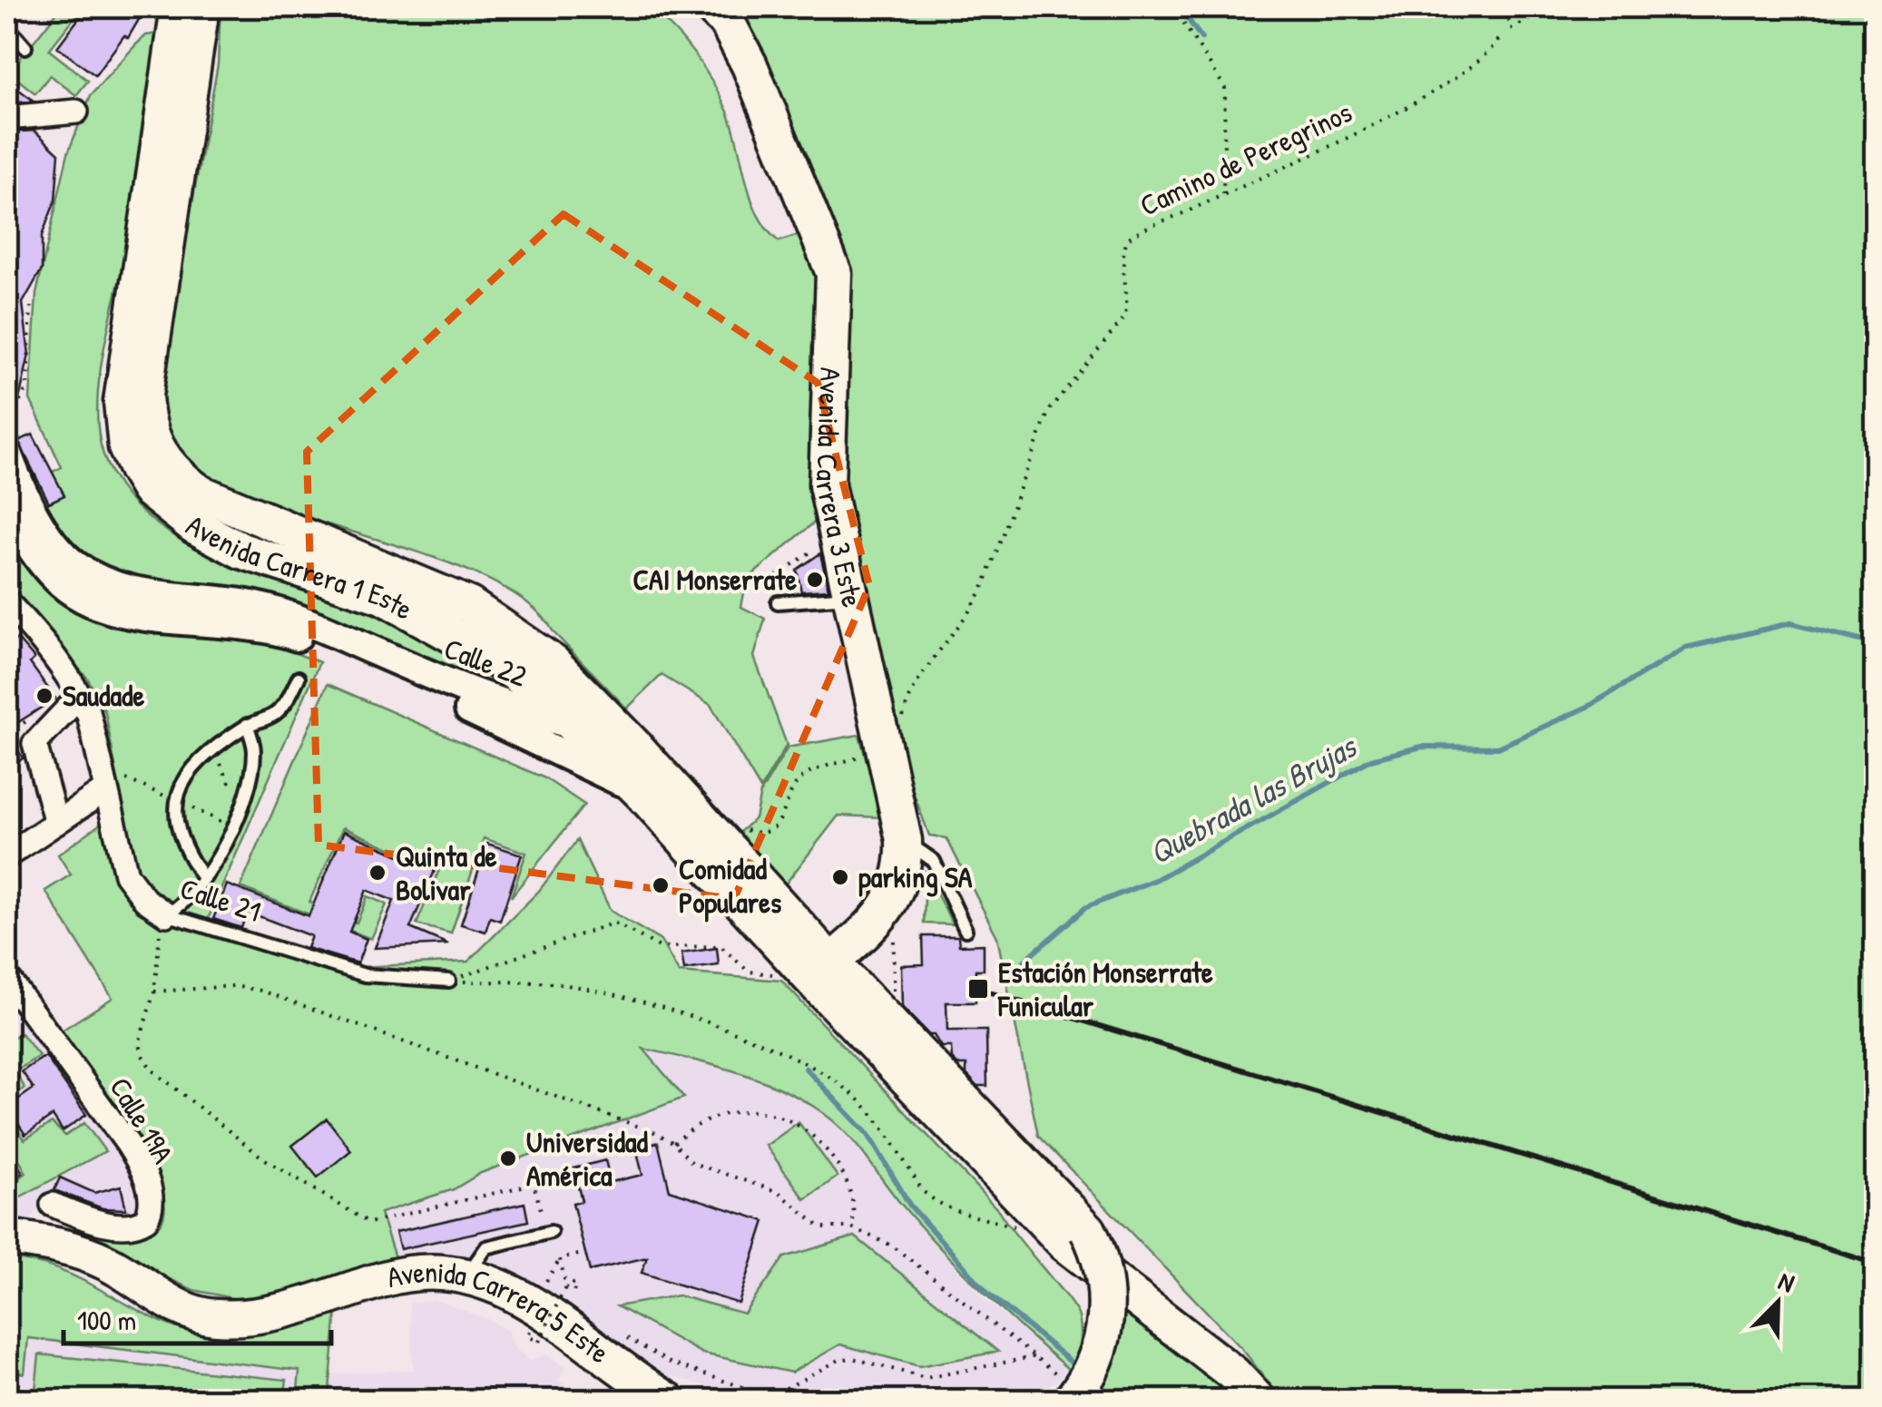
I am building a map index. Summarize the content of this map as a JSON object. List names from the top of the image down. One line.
{"streets":{"main road":["Avenida Carrera 3 Este","Avenida Carrera 1 Este","Avenida Carrera 5 Este"],"street":["Calle 22","Calle 21","Calle 19A"],"path":["Camino de Peregrinos"]},"crossings":[["Camino de Peregrinos","Avenida Carrera 3 Este"],["Avenida Carrera 3 Este","Avenida Carrera 1 Este"],["Avenida Carrera 1 Este","Calle 22"]],"water":["Quebrada las Brujas"],"places":{"other":["CAI Monserrate","Saudade","Quinta de Bolivar","parking SA","Comidad Populares","Universidad América"],"transit":["Estación Monserrate Funicular"]},"scale_bar":"100 m","north":"top right"}
